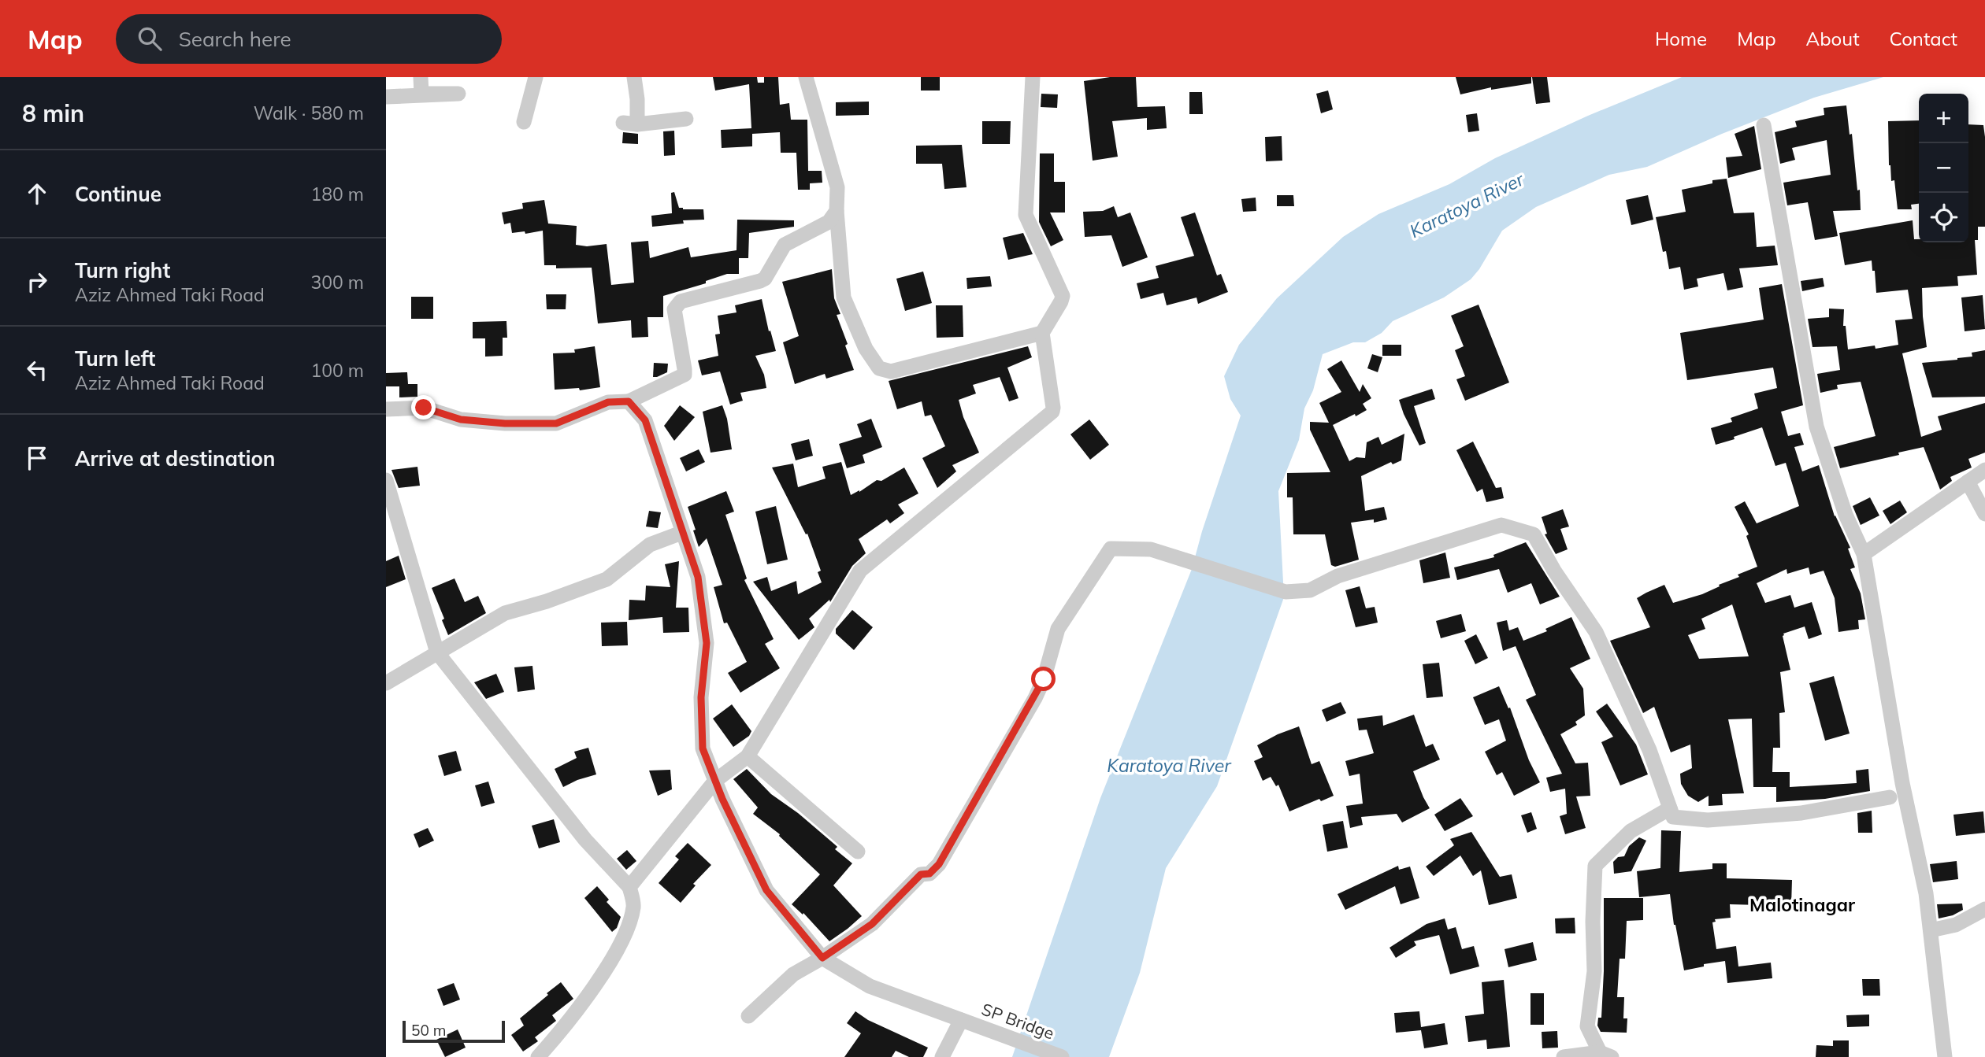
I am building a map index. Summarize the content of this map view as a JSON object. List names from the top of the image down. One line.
{"streets":{"street":["SP Bridge"]},"districts":["Malotinagar"],"water":["Karatoya River"],"scale_bar":"50 m","page":{"header":"Map","search":"Search here","nav":["Home","Map","About","Contact"],"heading":["8 min","Walk · 580 m"],"map_buttons":["+","−"],"list":[["Continue","180 m"],["Turn right","Aziz Ahmed Taki Road","300 m"],["Turn left","Aziz Ahmed Taki Road","100 m"],"Arrive at destination"],"scale":"50 m"}}
